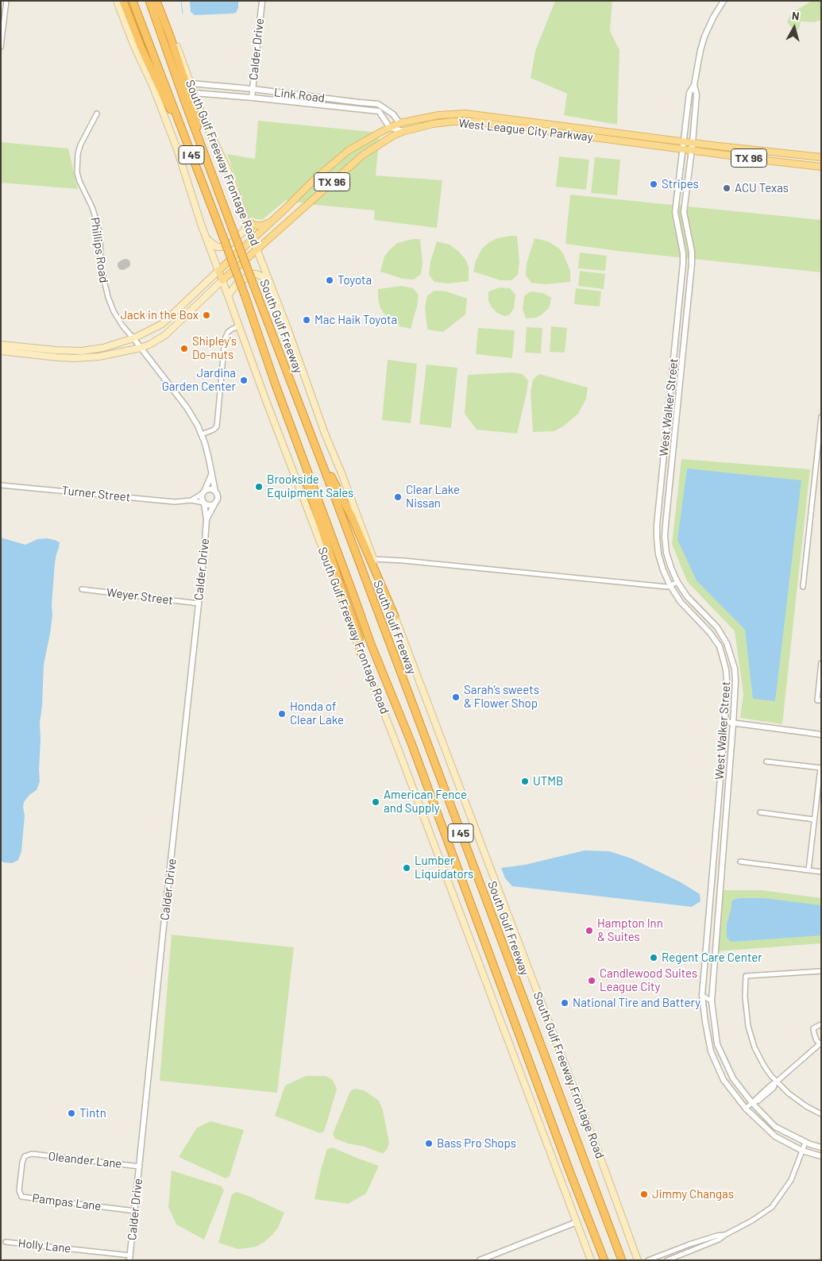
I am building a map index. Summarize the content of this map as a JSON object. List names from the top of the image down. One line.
{"streets":{"highway":["I 45","South Gulf Freeway"],"main road":["West League City Parkway","TX 96","South Gulf Freeway Frontage Road"],"street":["Calder Drive","Link Road","Phillips Road","West Walker Street","Turner Street","Weyer Street","Oleander Lane","Pampas Lane","Holly Lane"]},"crossings":[["Calder Drive","Link Road"],["Calder Drive","Turner Street"],["Calder Drive","Weyer Street"],["Calder Drive","Oleander Lane"],["Calder Drive","Pampas Lane"],["Calder Drive","Holly Lane"],["Link Road","West League City Parkway"],["Link Road","South Gulf Freeway Frontage Road"],["West League City Parkway","South Gulf Freeway Frontage Road"],["West League City Parkway","Phillips Road"],["West League City Parkway","West Walker Street"],["Oleander Lane","Pampas Lane"]],"places":["Stripes","ACU Texas","Toyota","Jack in the Box","Mac Haik Toyota","Shipley's Do-nuts","Jardina Garden Center","Brookside Equipment Sales","Clear Lake Nissan","Sarah’s sweets & Flower Shop","Honda of Clear Lake","UTMB","American Fence and Supply","Lumber Liquidators","Hampton Inn & Suites","Regent Care Center","Candlewood Suites League City","National Tire and Battery","Tintn","Bass Pro Shops","Jimmy Changas"],"north":"top"}
